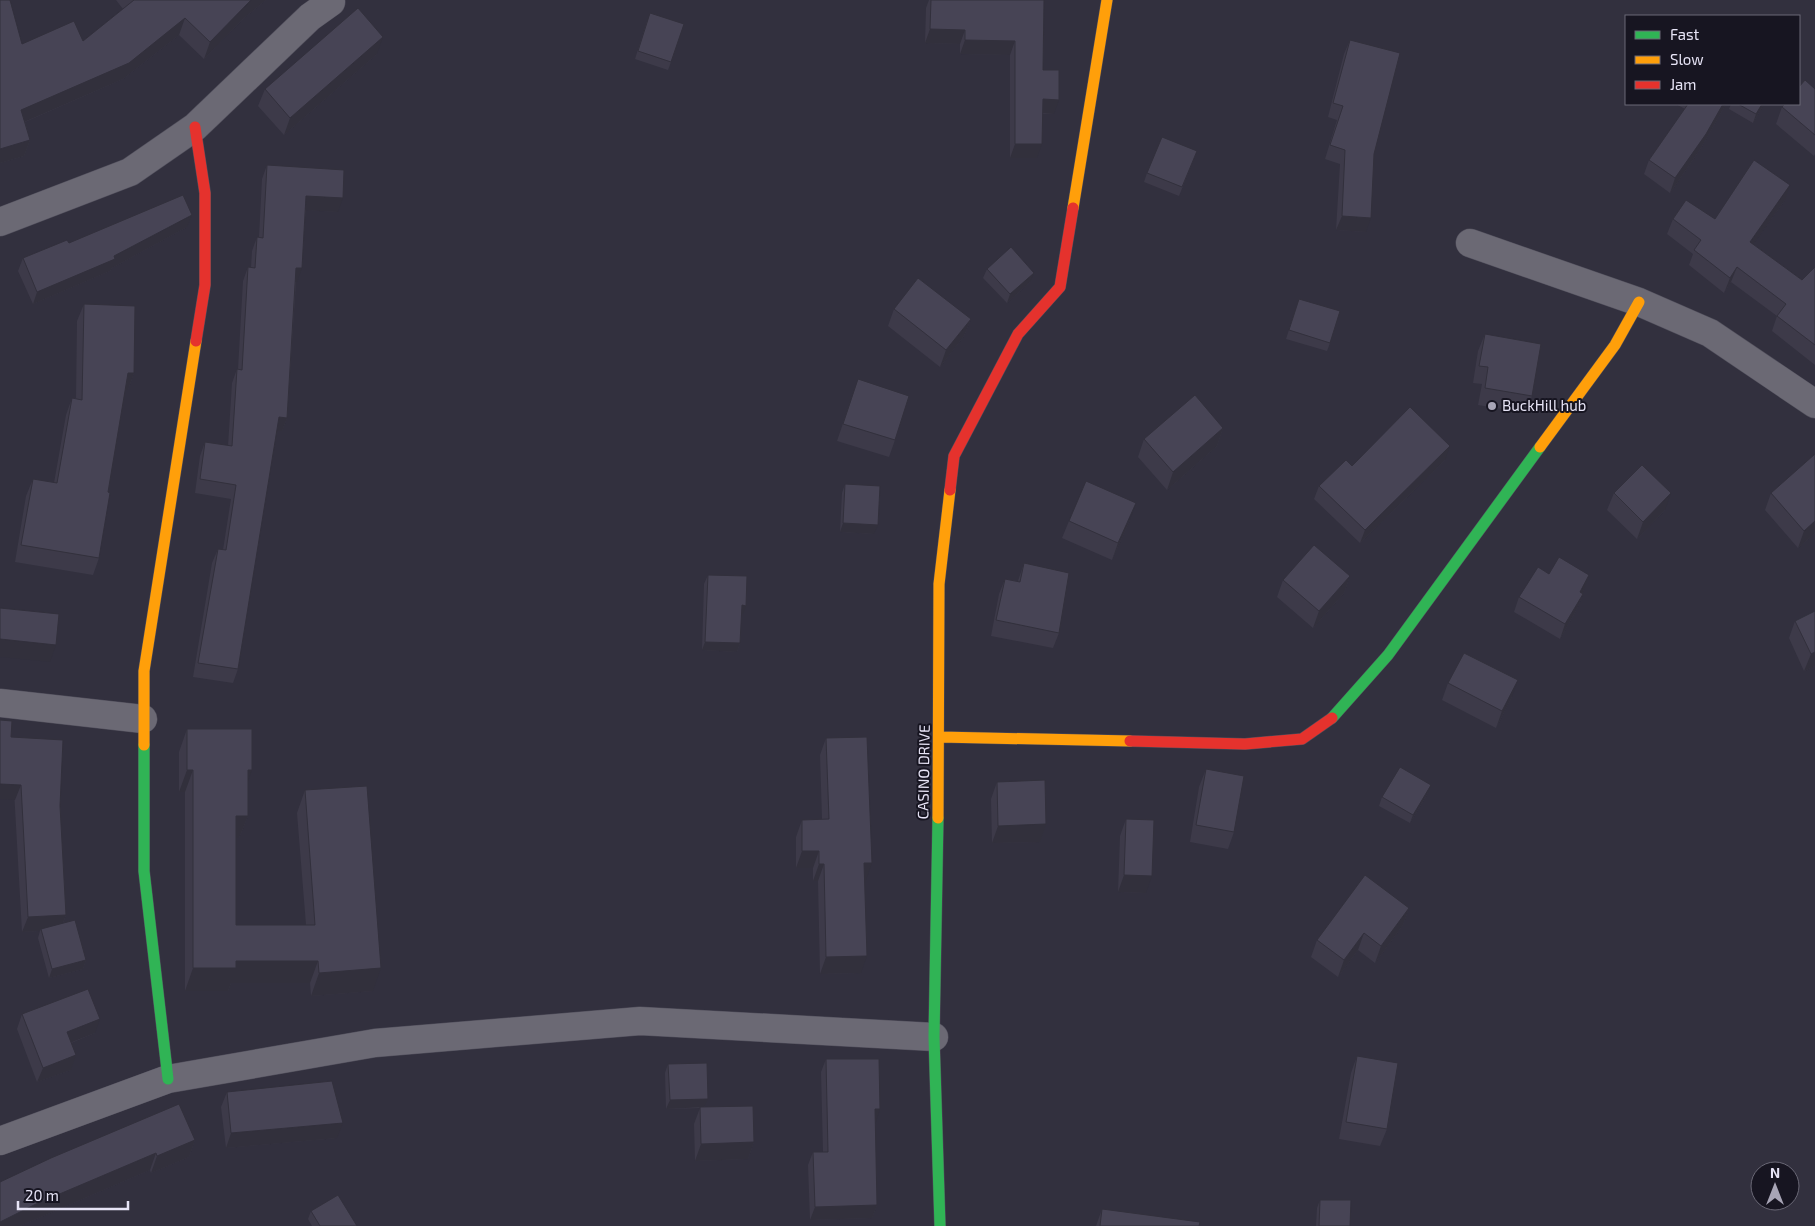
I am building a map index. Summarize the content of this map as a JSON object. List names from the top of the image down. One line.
{"streets":{"street":["CASINO DRIVE"]},"places":["BuckHill hub"],"legend":["Fast","Slow","Jam"],"scale_bar":"20 m","north":"top"}
